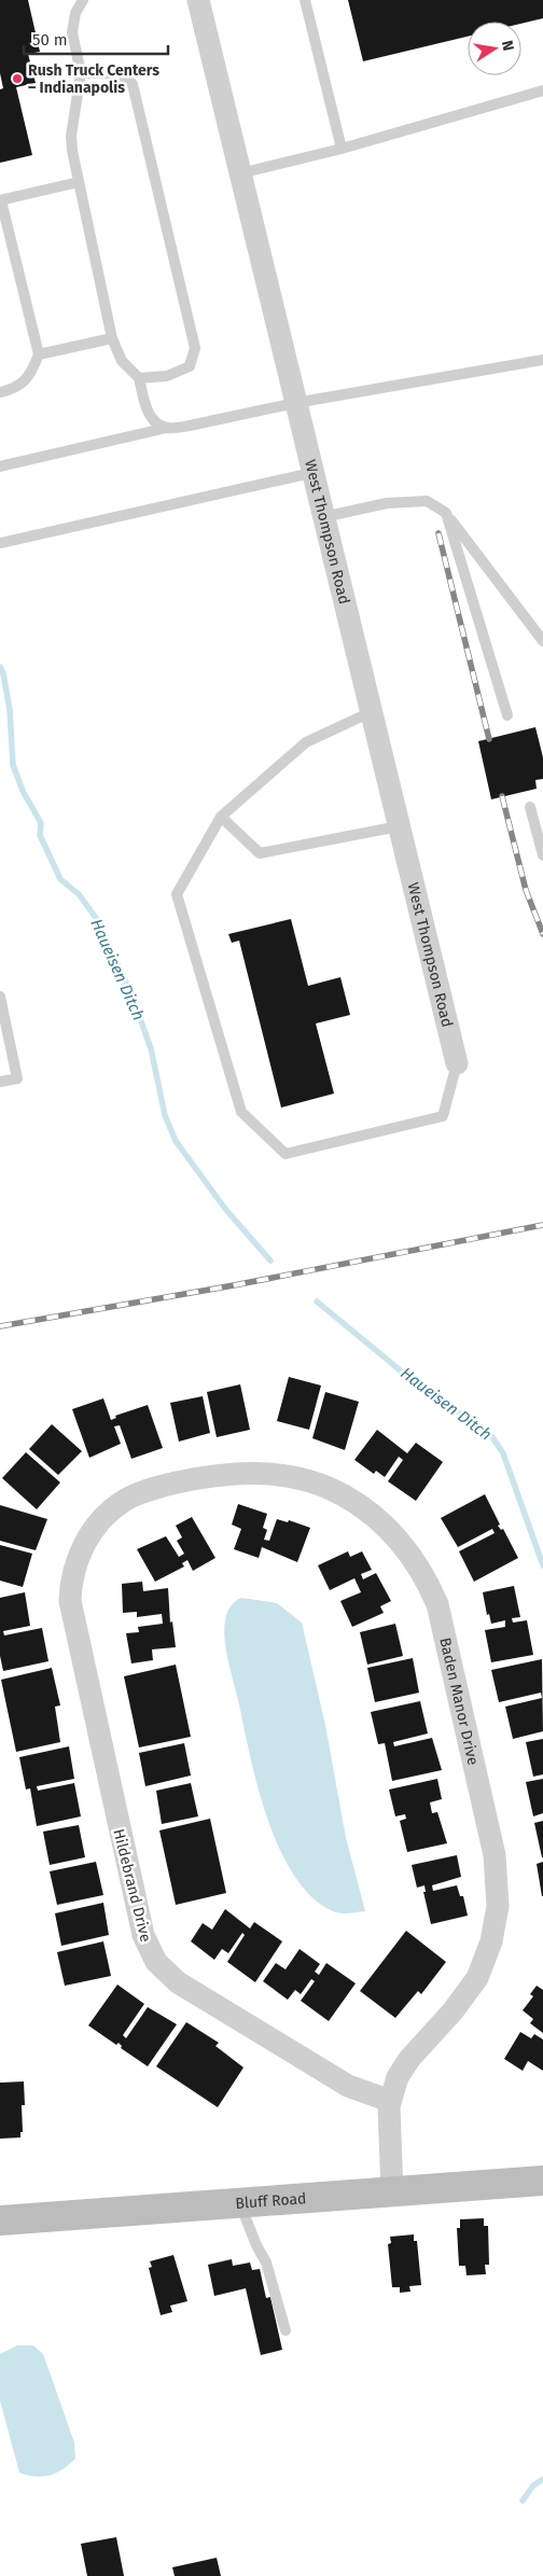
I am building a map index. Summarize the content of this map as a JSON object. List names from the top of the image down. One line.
{"streets":{"main road":["Bluff Road"],"street":["West Thompson Road","Baden Manor Drive","Hildebrand Drive"]},"crossings":[["Baden Manor Drive","Hildebrand Drive"],["Baden Manor Drive","Bluff Road"]],"water":["Haueisen Ditch"],"places":["Rush Truck Centers – Indianapolis"],"scale_bar":"50 m","north":"right"}
